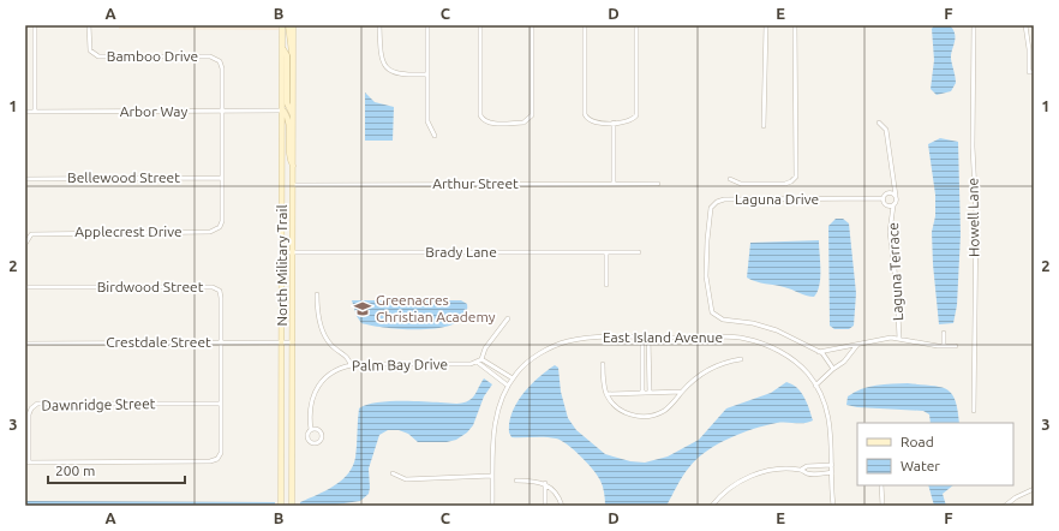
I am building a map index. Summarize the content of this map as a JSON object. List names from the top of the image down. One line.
{"streets":{"main road":["North Military Trail"],"street":["Bamboo Drive","Arbor Way","Bellewood Street","Arthur Street","Laguna Drive","Howell Lane","Applecrest Drive","Brady Lane","Laguna Terrace","Birdwood Street","East Island Avenue","Crestdale Street","Palm Bay Drive","Dawnridge Street"]},"crossings":[["Bamboo Drive","Arbor Way"],["Bamboo Drive","Applecrest Drive"],["Arbor Way","Applecrest Drive"],["Arbor Way","North Military Trail"],["Bellewood Street","Applecrest Drive"],["Arthur Street","North Military Trail"],["Laguna Drive","Laguna Terrace"],["Applecrest Drive","Birdwood Street"],["Applecrest Drive","Crestdale Street"],["Brady Lane","North Military Trail"],["North Military Trail","Crestdale Street"],["Birdwood Street","Crestdale Street"],["Birdwood Street","Dawnridge Street"]],"places":{"school or university":["Greenacres Christian Academy"]},"legend":["Road","Water"],"scale_bar":"200 m","grid":{"columns":["A","B","C","D","E","F"],"rows":["1","2","3"]}}
